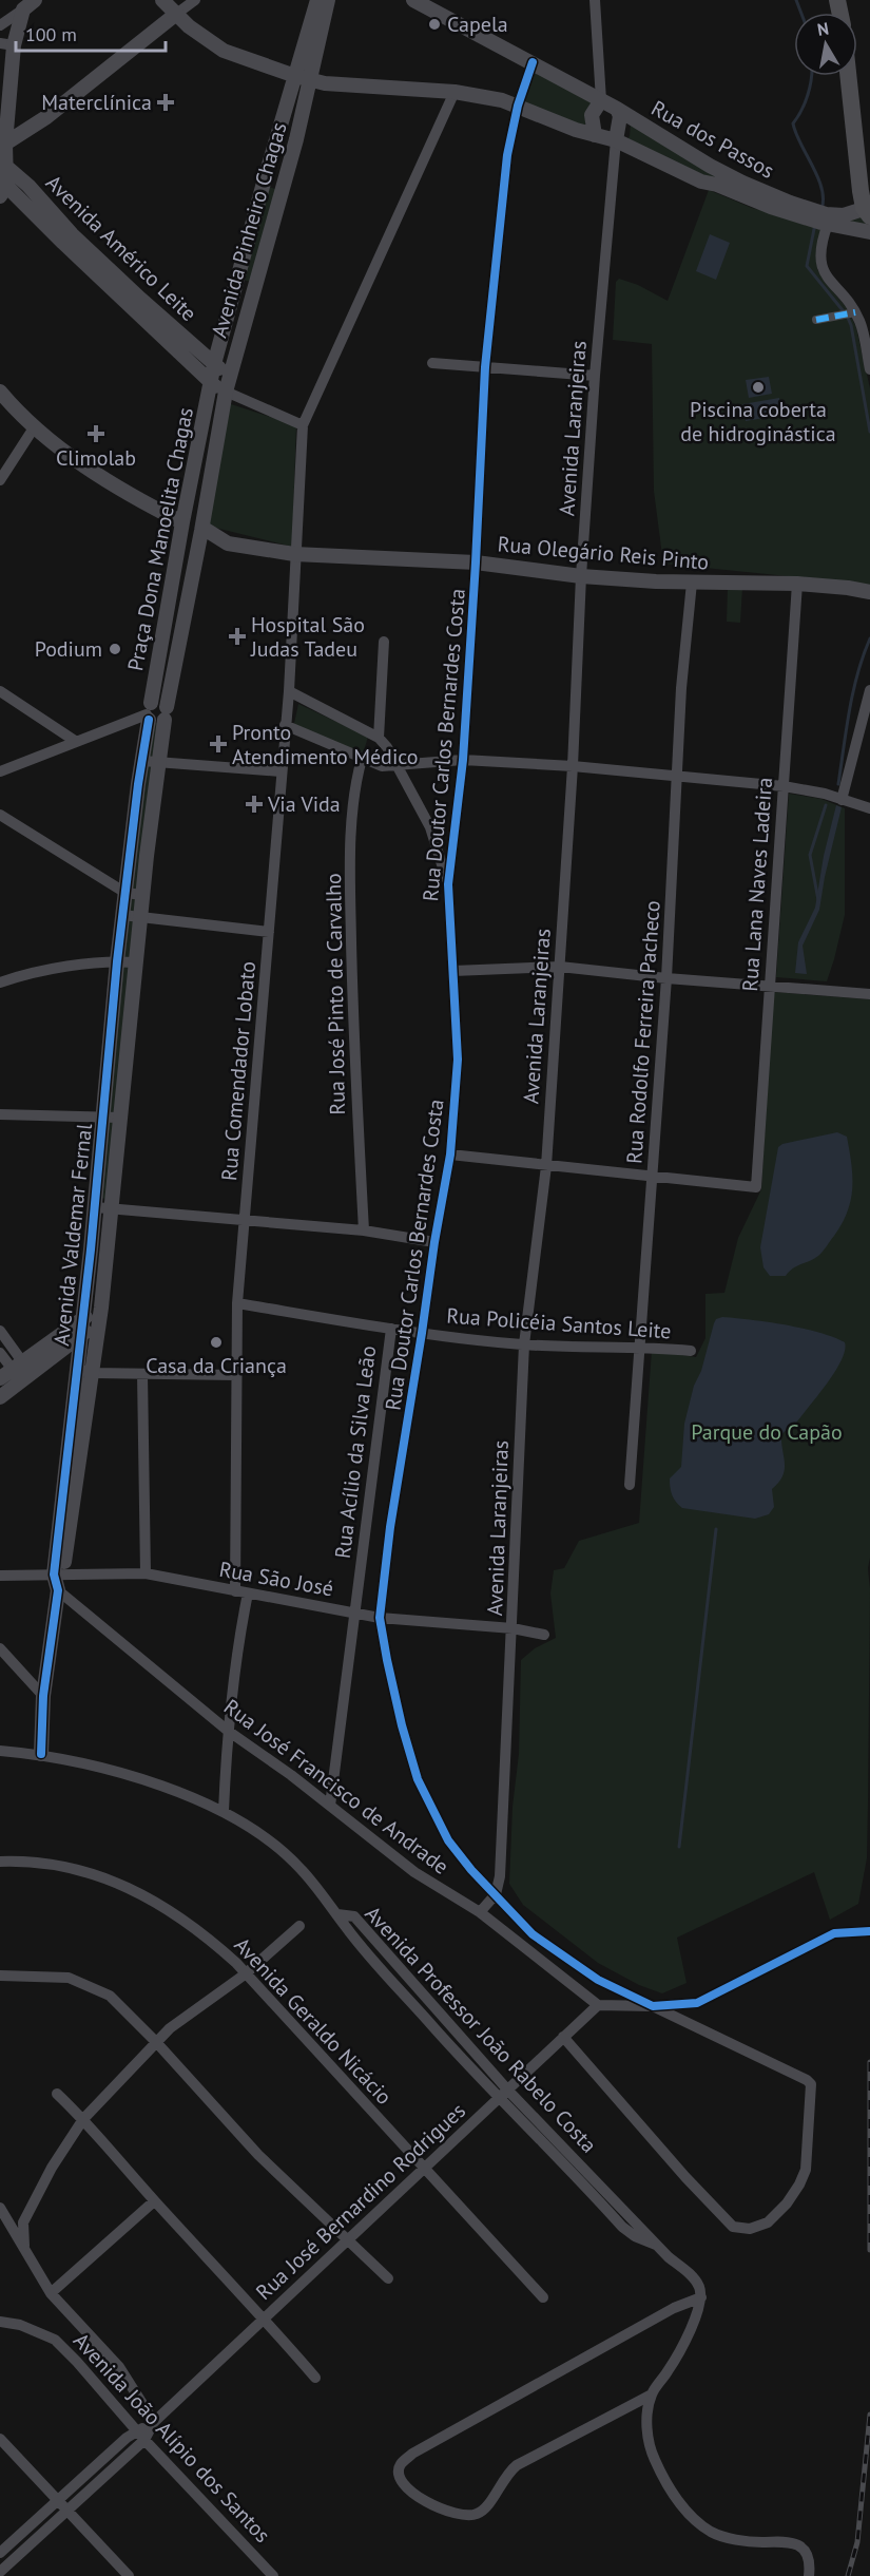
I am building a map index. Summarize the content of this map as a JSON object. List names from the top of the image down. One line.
{"streets":{"street":["Rua dos Passos","Avenida Pinheiro Chagas","Avenida Américo Leite","Avenida Laranjeiras","Praça Dona Manoelita Chagas","Rua Olegário Reis Pinto","Rua Doutor Carlos Bernardes Costa","Rua Lana Naves Ladeira","Rua José Pinto de Carvalho","Rua Rodolfo Ferreira Pacheco","Rua Comendador Lobato","Avenida Valdemar Fernal","Rua Policéia Santos Leite","Rua Acílio da Silva Leão","Rua São José","Rua José Francisco de Andrade","Avenida Geraldo Nicácio","Avenida Professor João Rabelo Costa","Rua José Bernardino Rodrigues","Avenida João Alípio dos Santos"]},"crossings":[["Rua dos Passos","Avenida Pinheiro Chagas"],["Rua dos Passos","Avenida Laranjeiras"],["Rua dos Passos","Rua Doutor Carlos Bernardes Costa"],["Avenida Pinheiro Chagas","Avenida Américo Leite"],["Avenida Pinheiro Chagas","Praça Dona Manoelita Chagas"],["Avenida Américo Leite","Praça Dona Manoelita Chagas"],["Avenida Laranjeiras","Rua Olegário Reis Pinto"],["Avenida Laranjeiras","Rua Doutor Carlos Bernardes Costa"],["Avenida Laranjeiras","Rua Policéia Santos Leite"],["Avenida Laranjeiras","Rua São José"],["Praça Dona Manoelita Chagas","Rua Olegário Reis Pinto"],["Praça Dona Manoelita Chagas","Rua Comendador Lobato"],["Praça Dona Manoelita Chagas","Avenida Valdemar Fernal"],["Rua Olegário Reis Pinto","Rua Doutor Carlos Bernardes Costa"],["Rua Olegário Reis Pinto","Rua Lana Naves Ladeira"],["Rua Olegário Reis Pinto","Rua Rodolfo Ferreira Pacheco"],["Rua Olegário Reis Pinto","Rua Comendador Lobato"],["Rua Doutor Carlos Bernardes Costa","Rua Policéia Santos Leite"],["Rua Doutor Carlos Bernardes Costa","Rua São José"],["Rua Lana Naves Ladeira","Rua Rodolfo Ferreira Pacheco"],["Rua Rodolfo Ferreira Pacheco","Rua Policéia Santos Leite"],["Rua Comendador Lobato","Rua Policéia Santos Leite"],["Rua Comendador Lobato","Rua São José"],["Rua Comendador Lobato","Rua José Francisco de Andrade"],["Rua Comendador Lobato","Avenida Professor João Rabelo Costa"],["Avenida Valdemar Fernal","Rua São José"],["Avenida Valdemar Fernal","Rua José Francisco de Andrade"],["Avenida Valdemar Fernal","Avenida Professor João Rabelo Costa"],["Rua Policéia Santos Leite","Rua Acílio da Silva Leão"],["Rua Acílio da Silva Leão","Rua São José"],["Rua Acílio da Silva Leão","Rua José Francisco de Andrade"],["Rua São José","Rua José Francisco de Andrade"],["Rua José Francisco de Andrade","Rua José Bernardino Rodrigues"],["Avenida Geraldo Nicácio","Rua José Bernardino Rodrigues"],["Avenida Professor João Rabelo Costa","Rua José Bernardino Rodrigues"],["Rua José Bernardino Rodrigues","Avenida João Alípio dos Santos"]],"parks":["Parque do Capão"],"places":{"other":["Capela","Piscina coberta de hidroginástica","Podium","Casa da Criança"],"health":["Materclínica","Climolab","Hospital São Judas Tadeu","Pronto Atendimento Médico","Via Vida"]},"scale_bar":"100 m","north":"top"}
